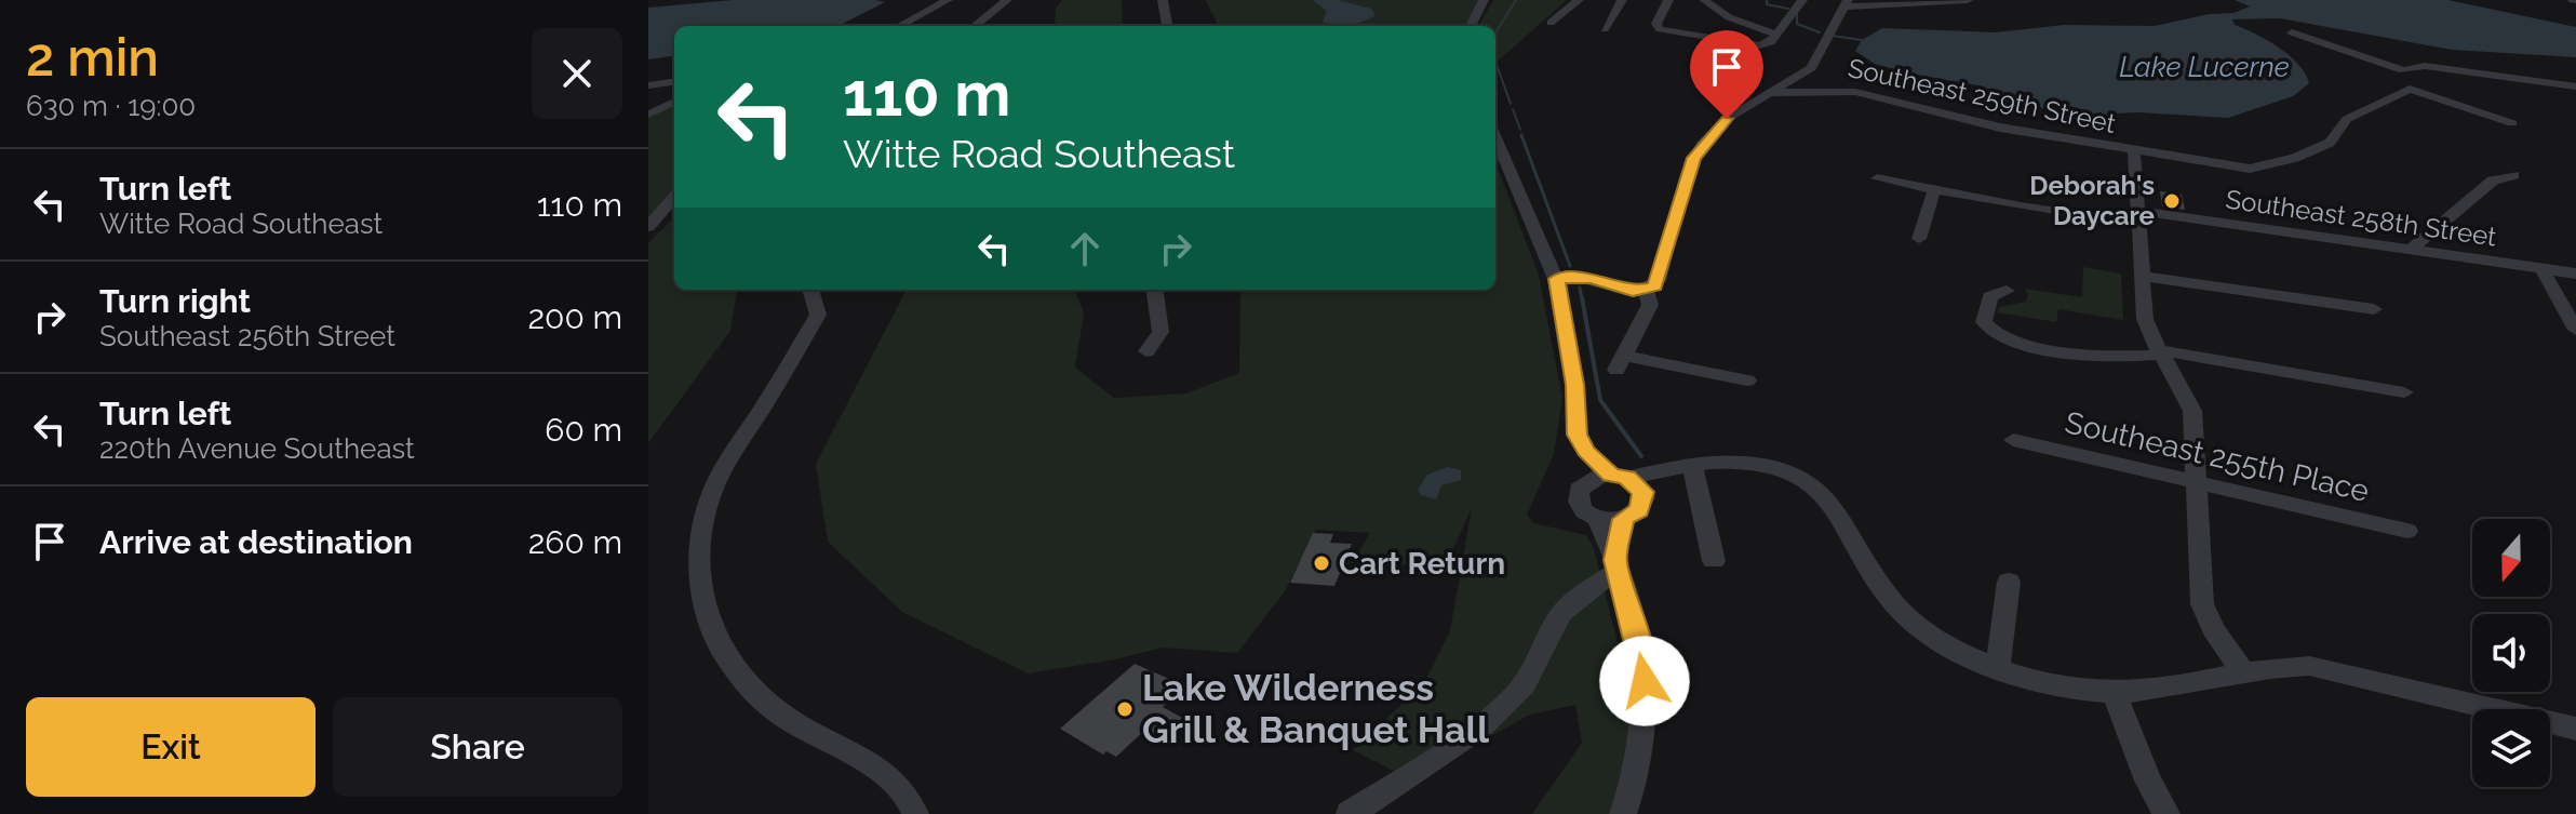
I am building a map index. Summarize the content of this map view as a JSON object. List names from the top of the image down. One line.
{"streets":{"street":["Southeast 259th Street","Southeast 258th Street","Southeast 255th Place"]},"water":["Lake Lucerne"],"places":["Deborah's Daycare","Cart Return","Lake Wilderness Grill & Banquet Hall"],"north":"bottom","page":{"heading":["2 min","630 m · 19:00"],"turn":["110 m","Witte Road Southeast"],"list":[{"name":"Turn left","note":"Witte Road Southeast","value":"110 m"},{"name":"Turn right","note":"Southeast 256th Street","value":"200 m"},{"name":"Turn left","note":"220th Avenue Southeast","value":"60 m"},{"name":"Arrive at destination","value":"260 m"}],"buttons":["Exit","Share"]}}
